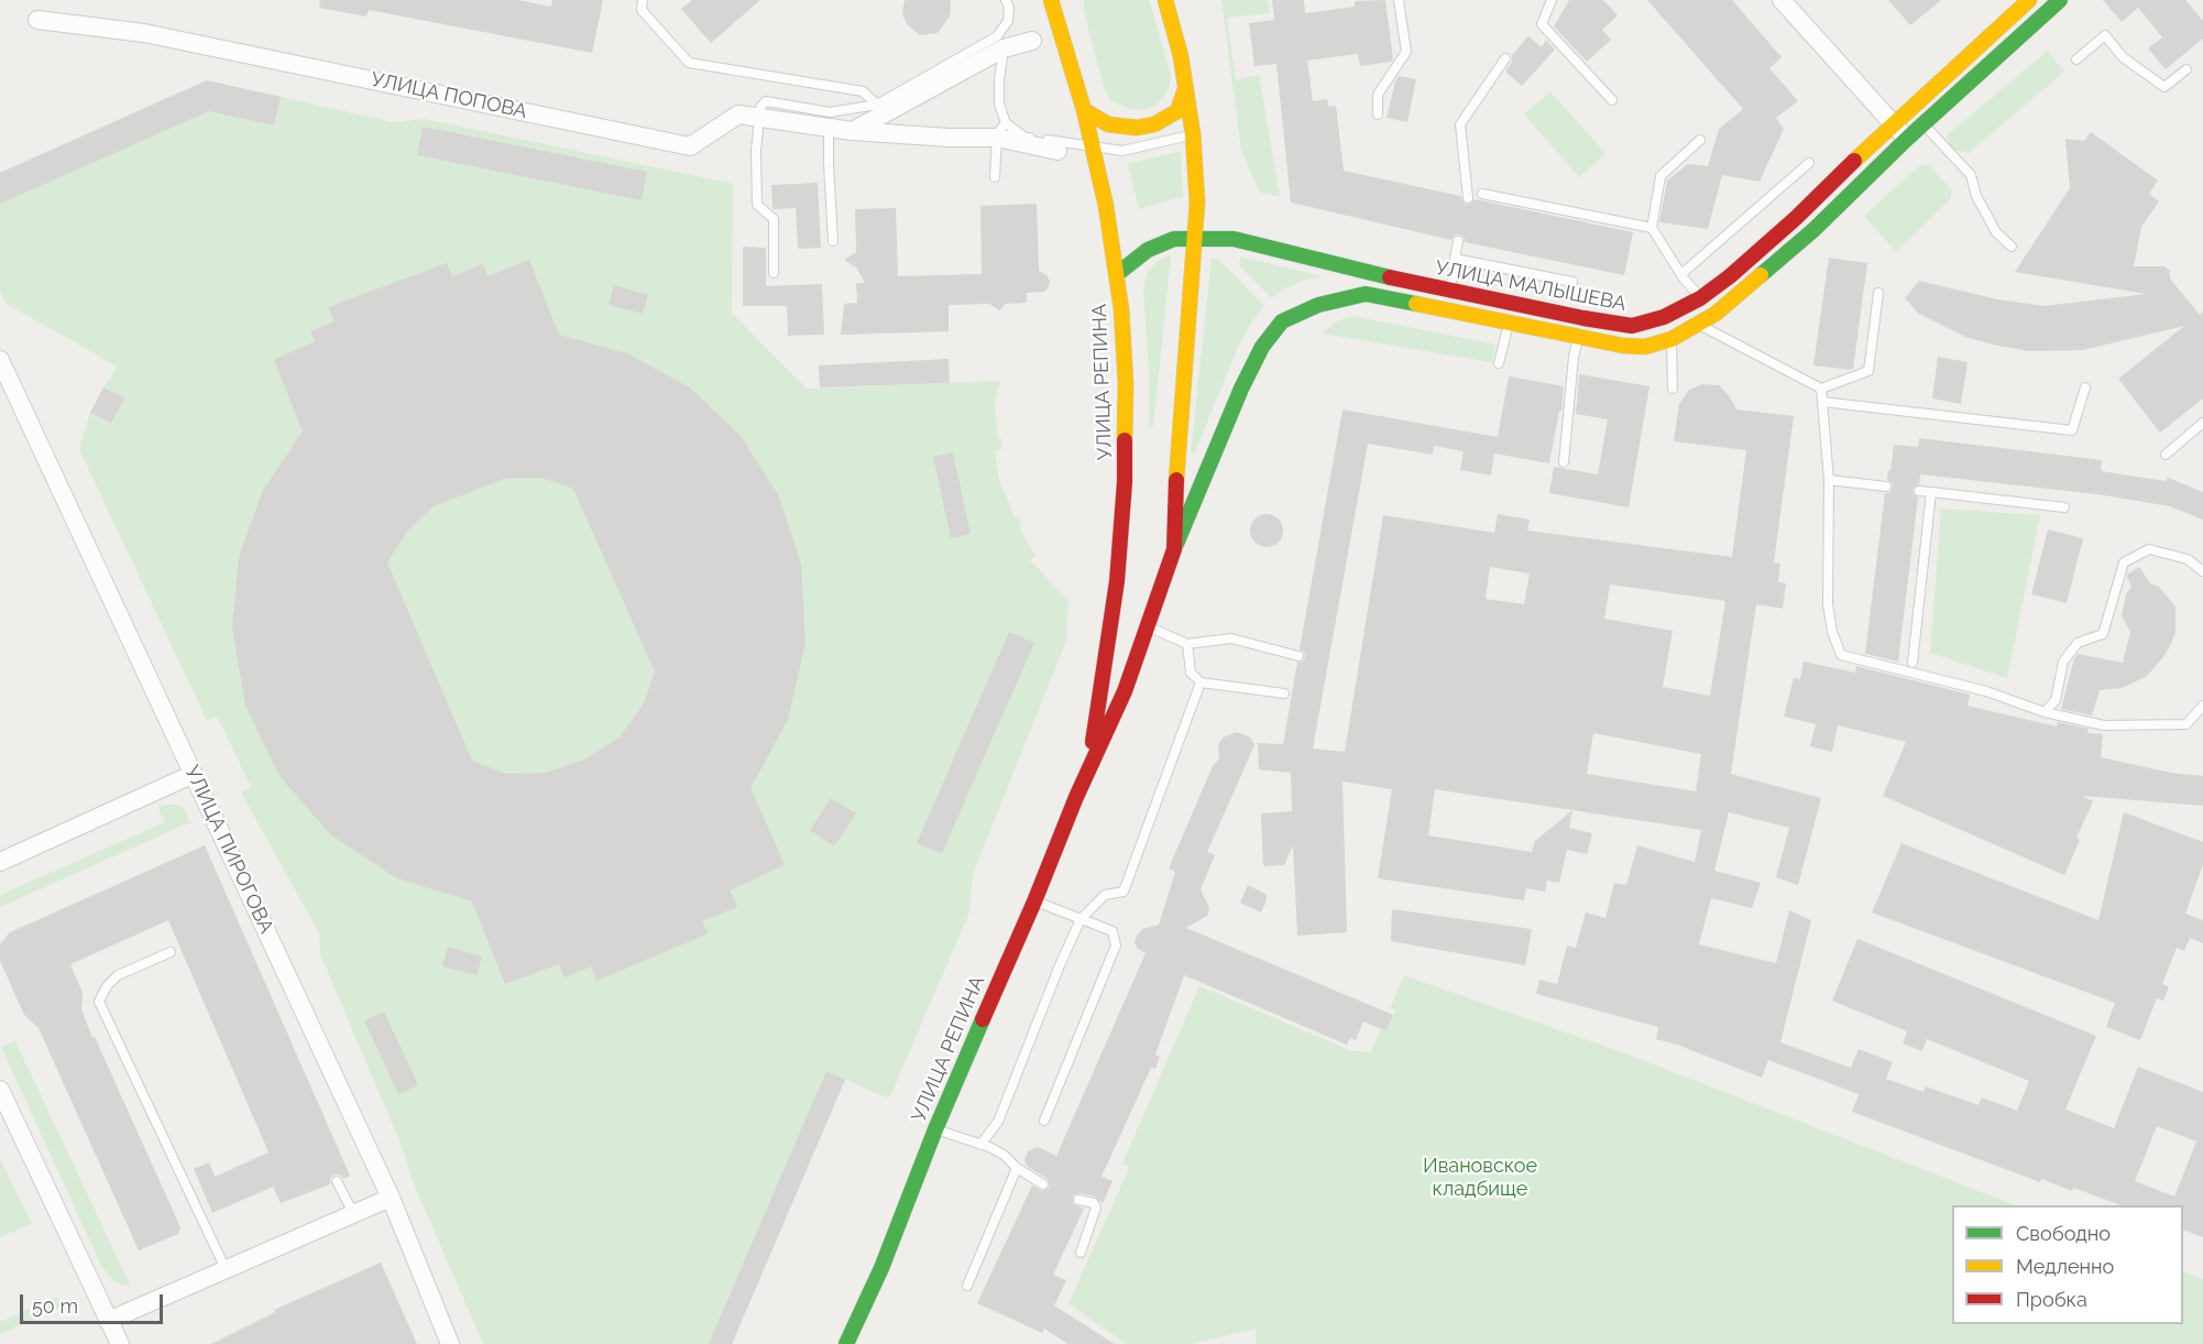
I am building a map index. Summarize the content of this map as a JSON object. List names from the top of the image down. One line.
{"streets":{"main road":["УЛИЦА МАЛЫШЕВА","УЛИЦА РЕПИНА"],"street":["УЛИЦА ПОПОВА","УЛИЦА ПИРОГОВА"]},"crossings":[["УЛИЦА МАЛЫШЕВА","УЛИЦА РЕПИНА"]],"parks":["Ивановское кладбище"],"legend":["Свободно","Медленно","Пробка"],"scale_bar":"50 m"}
